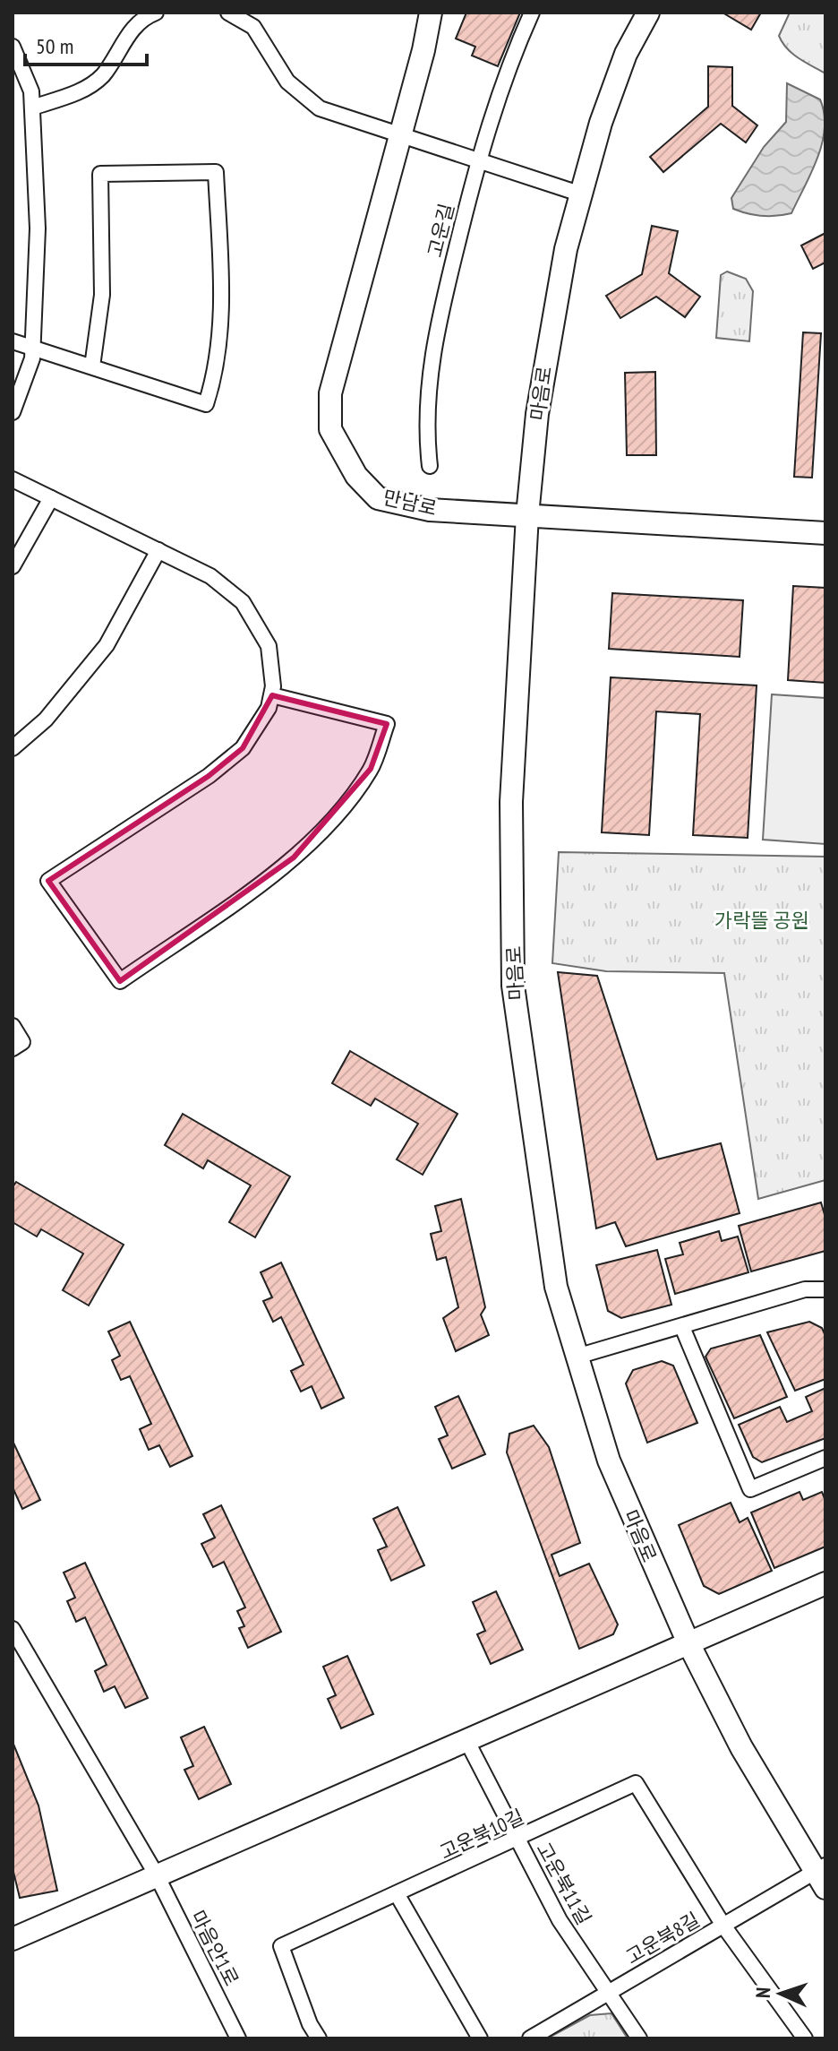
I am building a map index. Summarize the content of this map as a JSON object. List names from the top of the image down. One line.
{"streets":{"street":["고운길","마음로","만남로","고운북10길","고운북11길","고운북8길","마음안1로"]},"crossings":[["마음로","만남로"],["마음로","고운북8길"],["고운북10길","고운북11길"],["고운북10길","고운북8길"],["고운북11길","고운북8길"]],"parks":["가락뜰 공원"],"scale_bar":"50 m","north":"left"}
